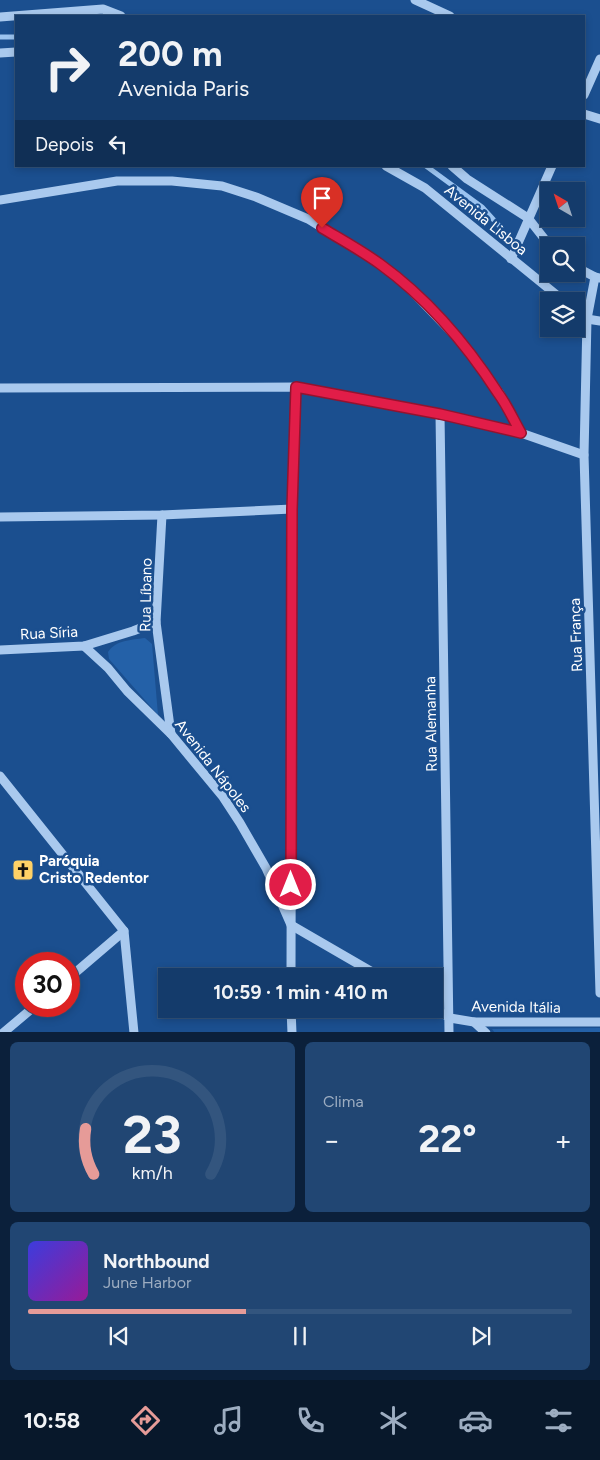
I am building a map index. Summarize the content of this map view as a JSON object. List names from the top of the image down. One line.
{"streets":{"street":["Avenida Lisboa","Rua Líbano","Rua Síria","Rua França","Rua Alemanha","Avenida Nápoles","Avenida Itália"]},"crossings":[["Rua Líbano","Rua Síria"],["Rua Líbano","Avenida Nápoles"],["Rua Síria","Avenida Nápoles"],["Rua Alemanha","Avenida Itália"]],"places":{"church":["Paróquia Cristo Redentor"]},"north":"top left","page":{"turn":["200 m","Avenida Paris"],"then":"Depois","limit":"30","trip":"10:59 · 1 min · 410 m","tile":"Clima","heat":["−","22°","+"],"song":["Northbound","June Harbor"],"tabs":"10:58","gauge":["23","km/h"]}}
